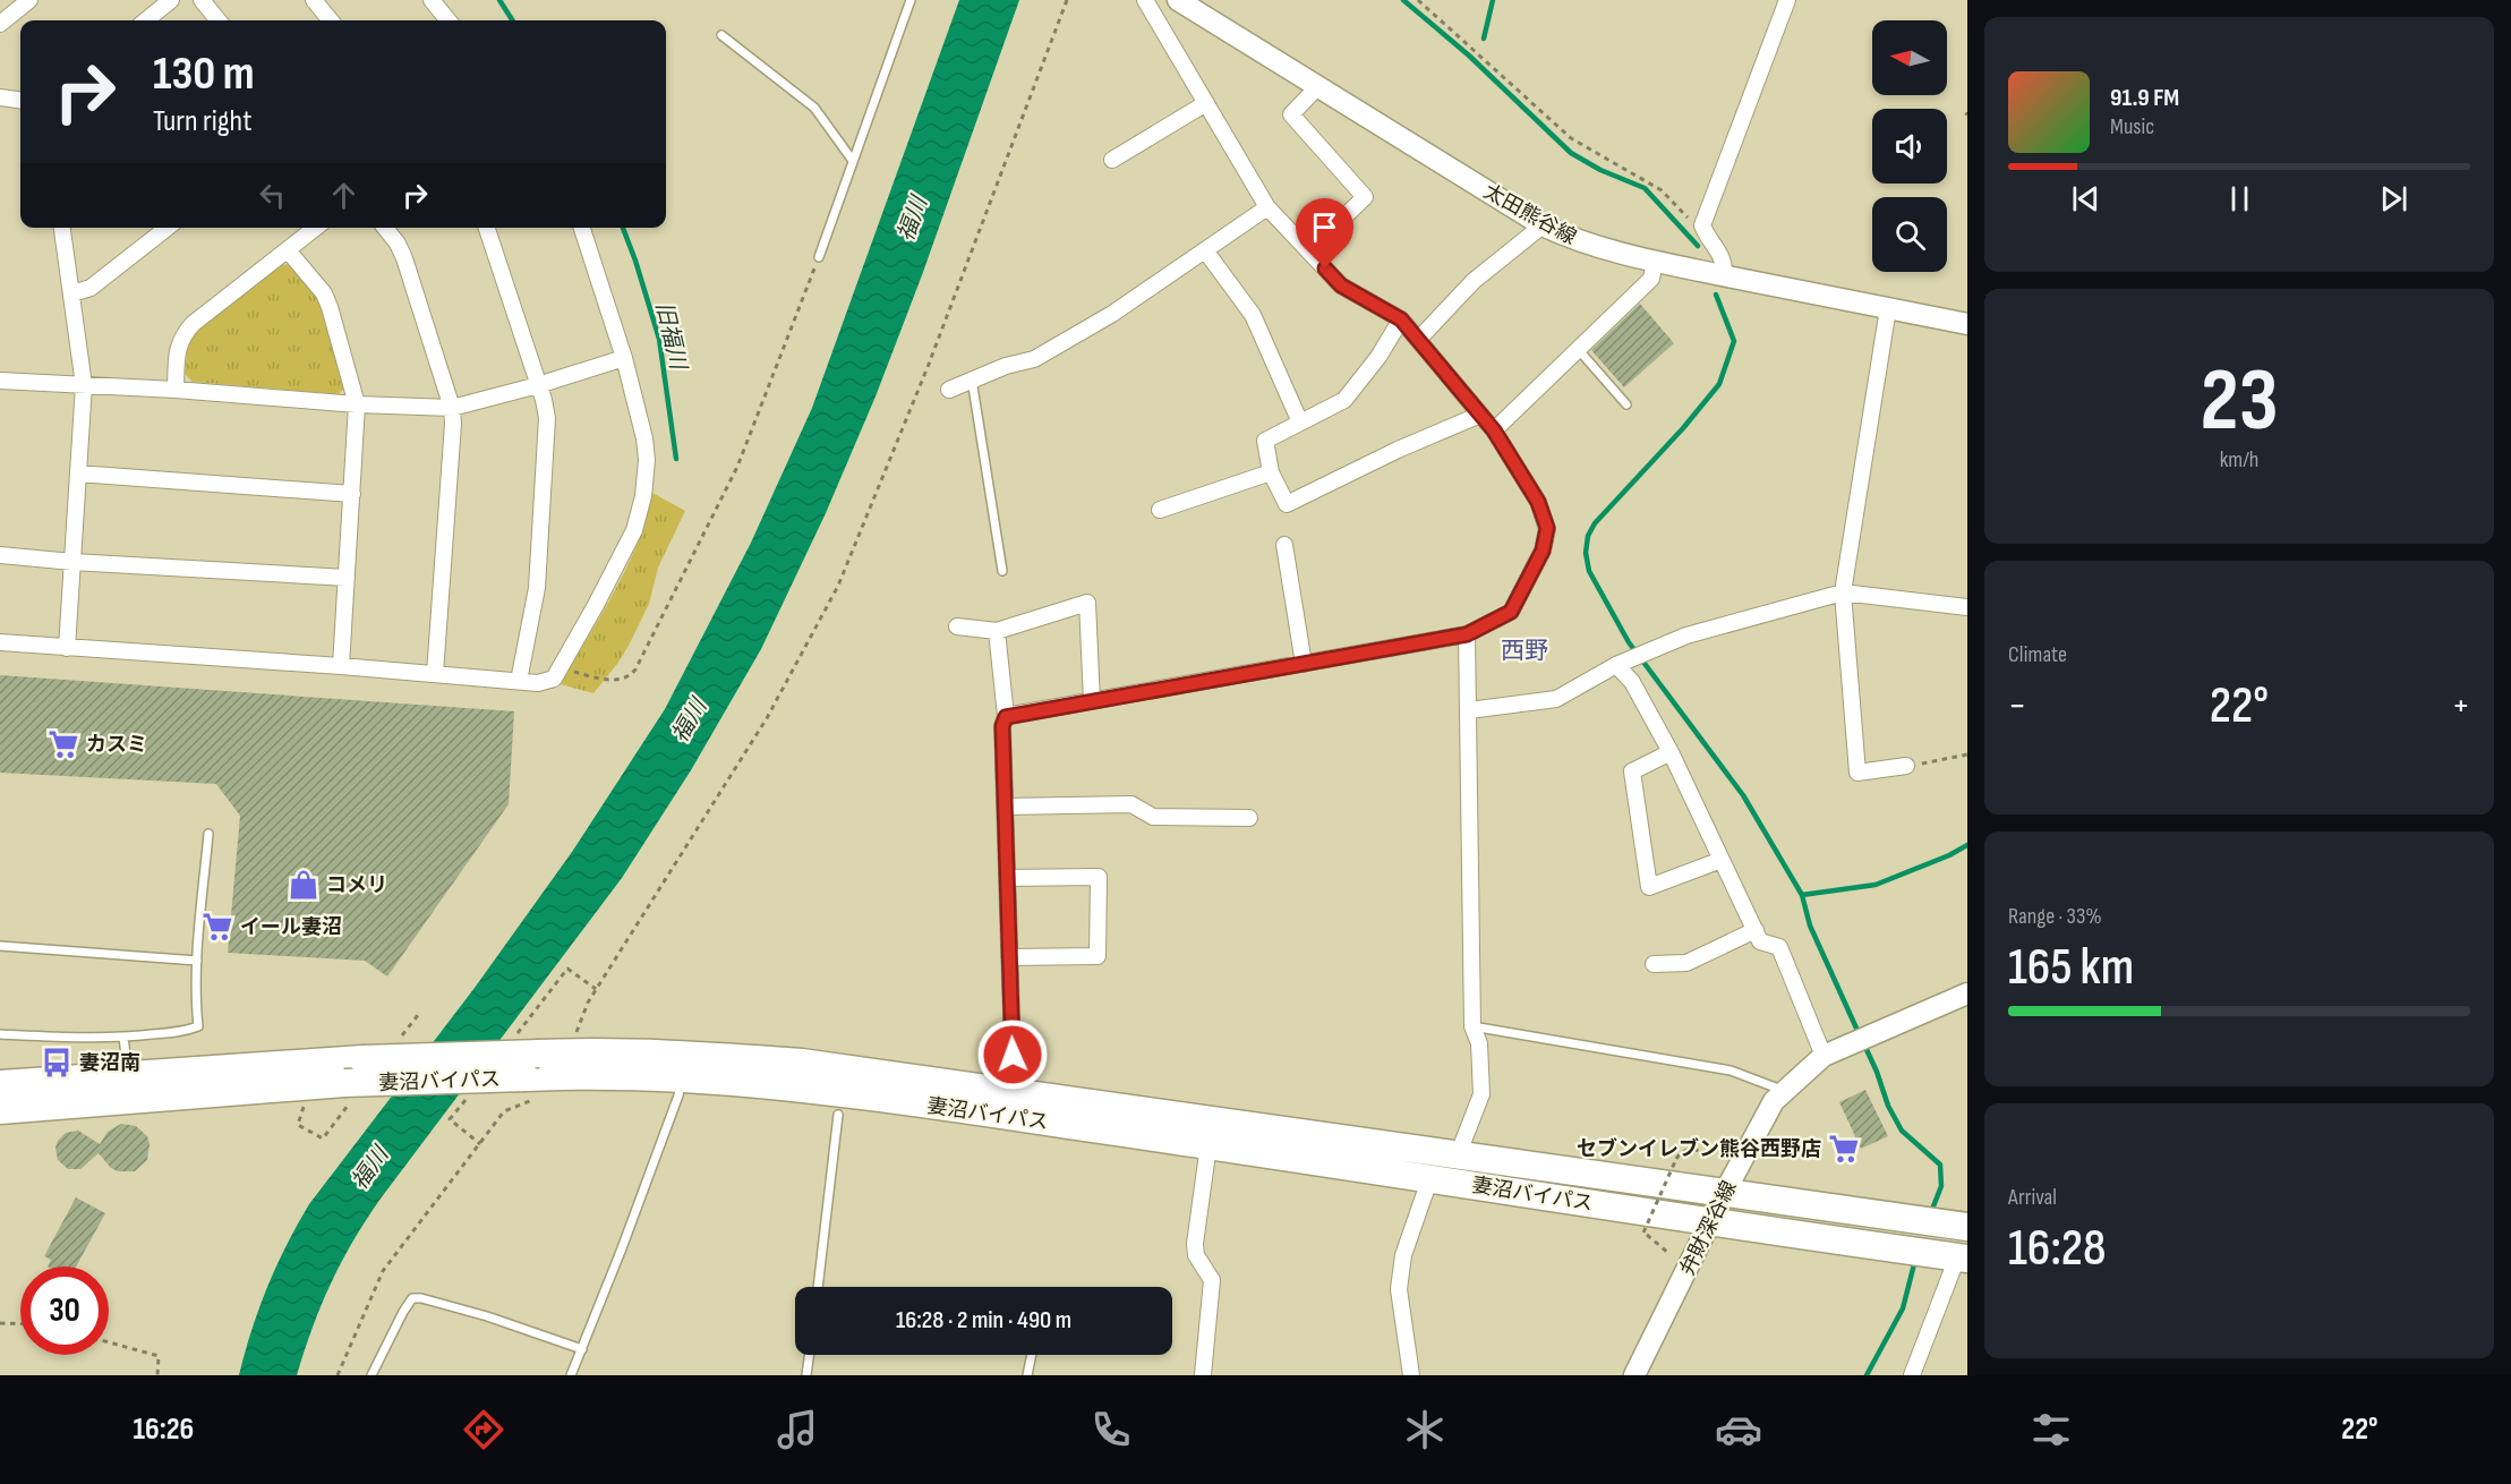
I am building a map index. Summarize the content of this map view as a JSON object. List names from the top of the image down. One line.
{"streets":{"highway":["妻沼バイパス"],"main road":["太田熊谷線","弁財深谷線"]},"crossings":[["妻沼バイパス","弁財深谷線"]],"districts":["西野"],"water":["福川","旧福川"],"places":{"supermarket":["カスミ","イール妻沼","セブンイレブン熊谷西野店"],"shop":["コメリ"],"bus stop":["妻沼南"]},"north":"left","page":{"turn":["130 m","Turn right"],"song":["91.9 FM","Music"],"tile":[["23","km/h"],"Climate",["Range · 33%","165 km"],["Arrival","16:28"]],"heat":["−","22°","+"],"limit":"30","trip":"16:28 · 2 min · 490 m","tabs":["16:26","22°"]}}
